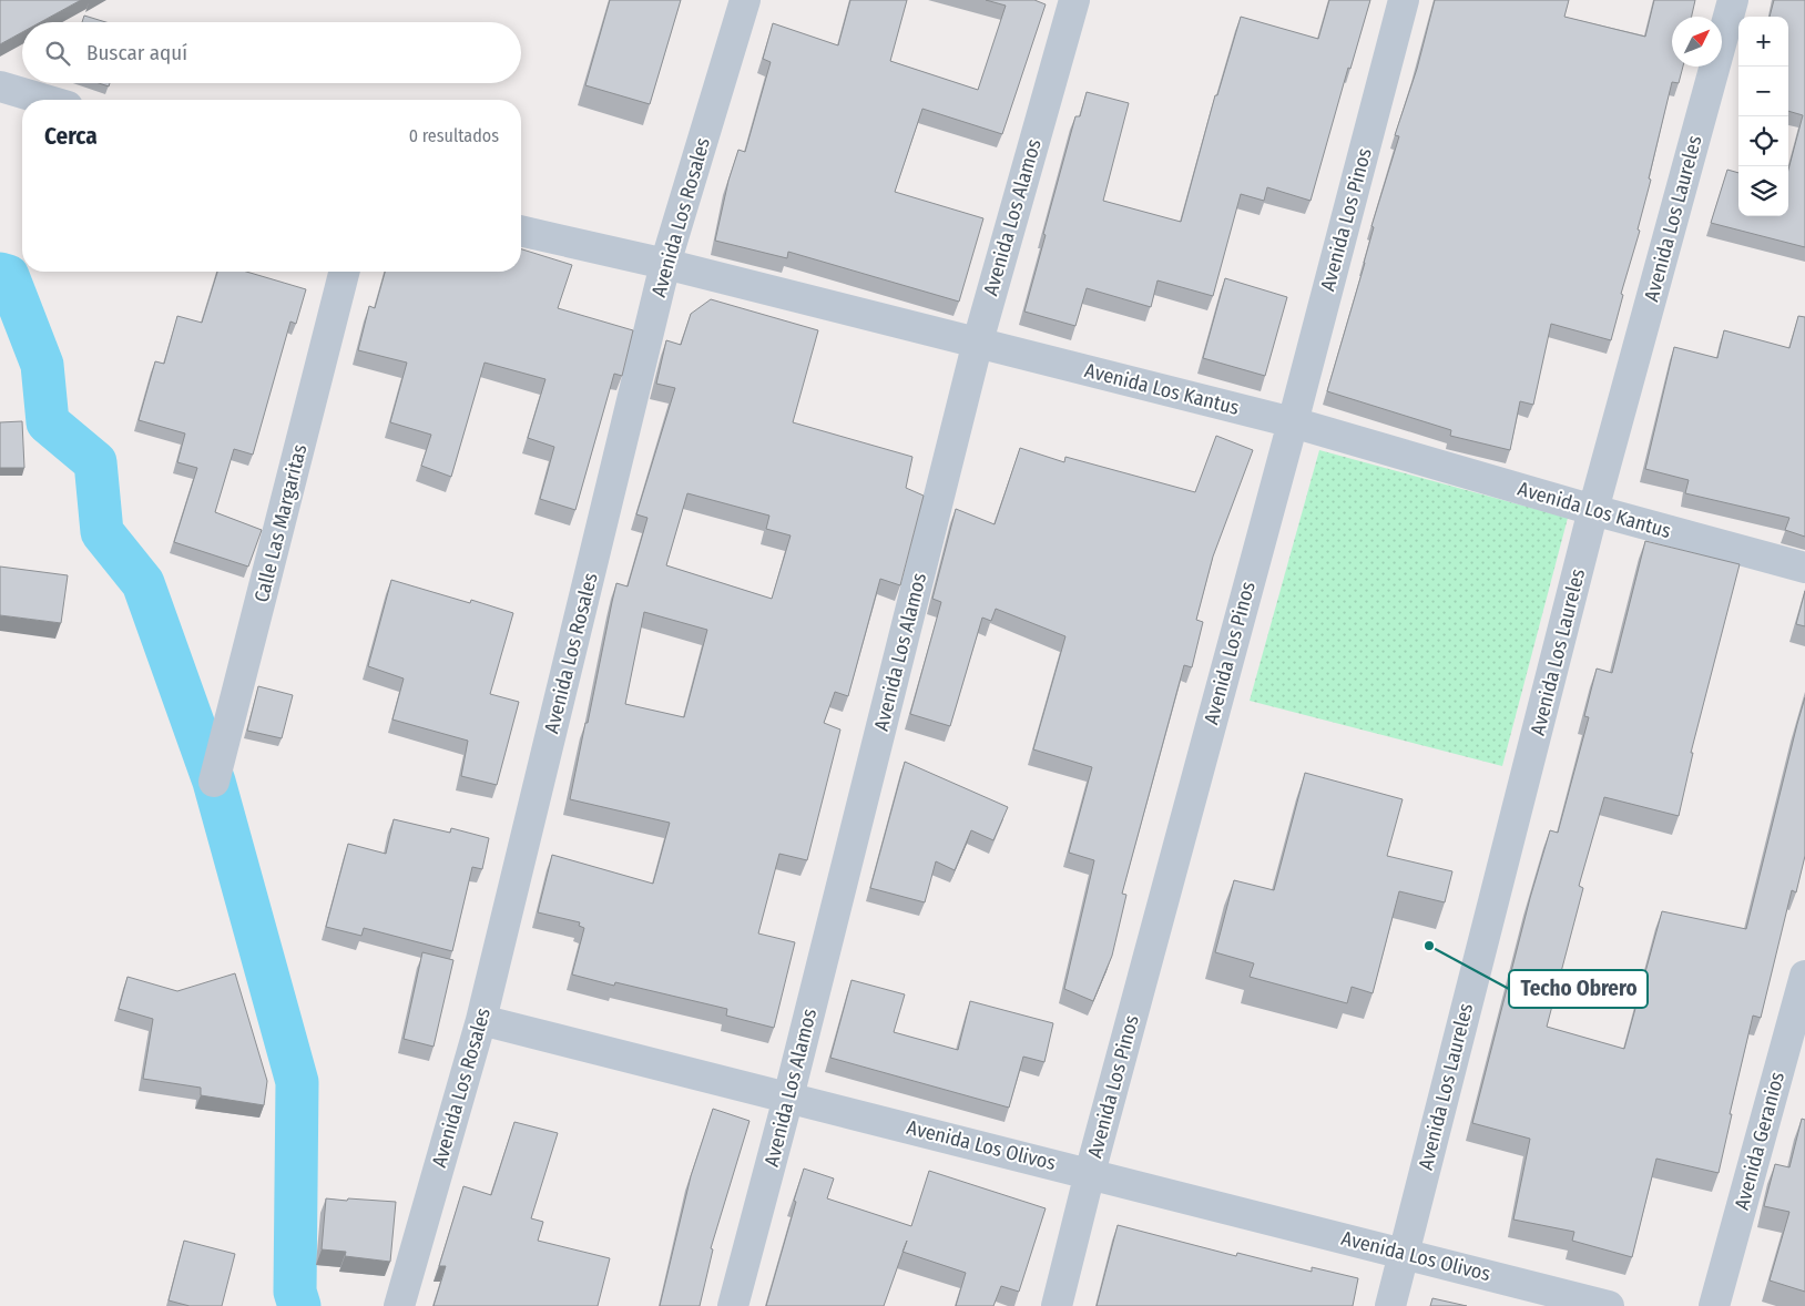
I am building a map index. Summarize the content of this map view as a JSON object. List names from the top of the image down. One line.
{"streets":{"street":["Avenida Los Rosales","Avenida Los Alamos","Avenida Los Laureles","Avenida Los Pinos","Avenida Los Kantus","Calle Las Margaritas","Avenida Geranios","Avenida Los Olivos"]},"crossings":[["Avenida Los Rosales","Avenida Los Kantus"],["Avenida Los Rosales","Avenida Los Olivos"],["Avenida Los Alamos","Avenida Los Kantus"],["Avenida Los Alamos","Avenida Los Olivos"],["Avenida Los Laureles","Avenida Los Kantus"],["Avenida Los Laureles","Avenida Los Olivos"],["Avenida Los Pinos","Avenida Los Kantus"],["Avenida Los Pinos","Avenida Los Olivos"]],"places":["Techo Obrero"],"north":"top right","page":{"map_buttons":["+","−"],"search":"Buscar aquí","heading":["Cerca","0 resultados"]}}
